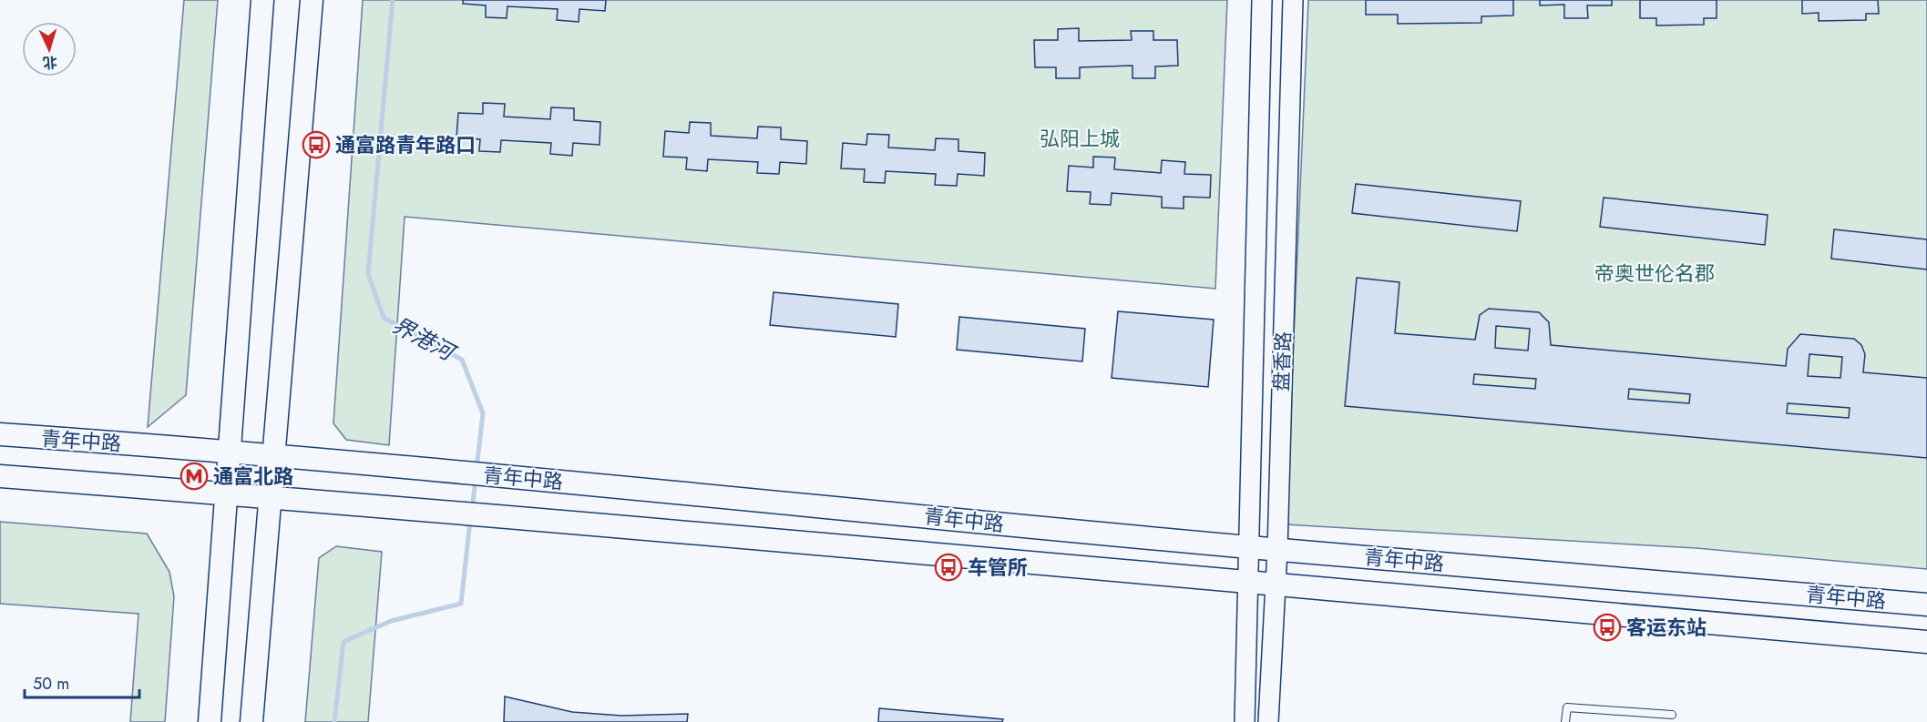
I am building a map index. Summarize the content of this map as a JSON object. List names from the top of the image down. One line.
{"streets":{"main road":["青年中路"],"street":["盘香路"]},"crossings":[["盘香路","青年中路"]],"water":["界港河"],"parks":["弘阳上城","帝奥世伦名郡"],"places":{"bus stop":["通富路青年路口","车管所","客运东站"],"metro station":["通富北路"]},"scale_bar":"50 m","north":"bottom"}
